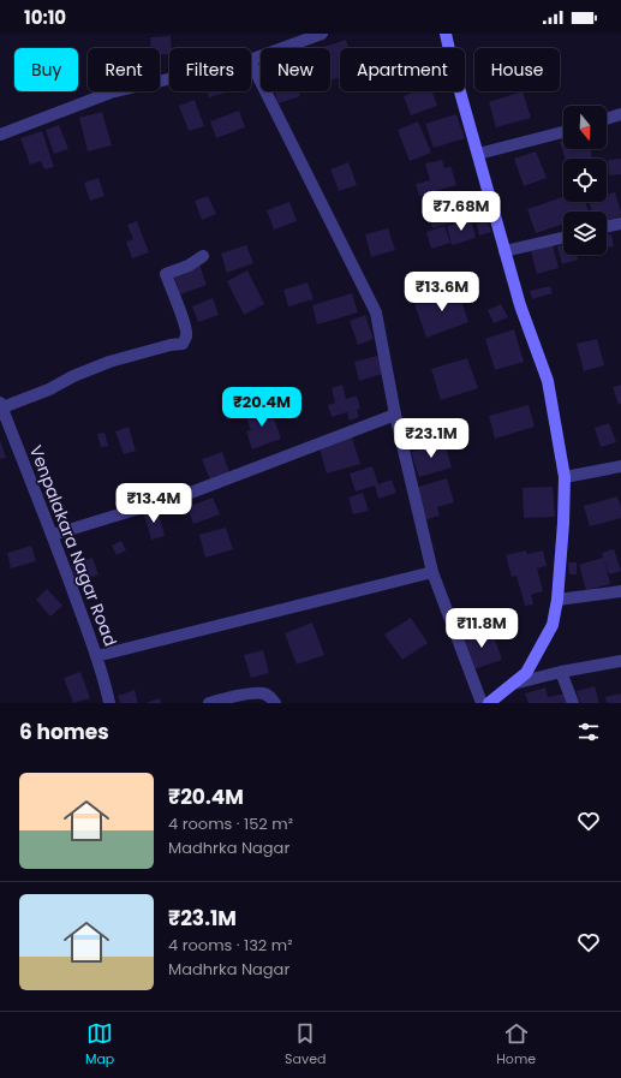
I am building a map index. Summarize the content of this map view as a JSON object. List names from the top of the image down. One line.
{"streets":{"street":["Venpalakara Nagar Road"]},"north":"bottom","page":{"status":"10:10","chip":["Buy","Rent","Filters","New","Apartment","House"],"price":["₹7.68M","₹13.6M","₹20.4M","₹23.1M","₹13.4M","₹11.8M"],"heading":"6 homes","list":[{"name":"₹20.4M","note":"4 rooms · 152 m² · Madhrka Nagar"},{"name":"₹23.1M","note":"4 rooms · 132 m² · Madhrka Nagar"}],"tabs":["Map","Saved","Home"]}}
